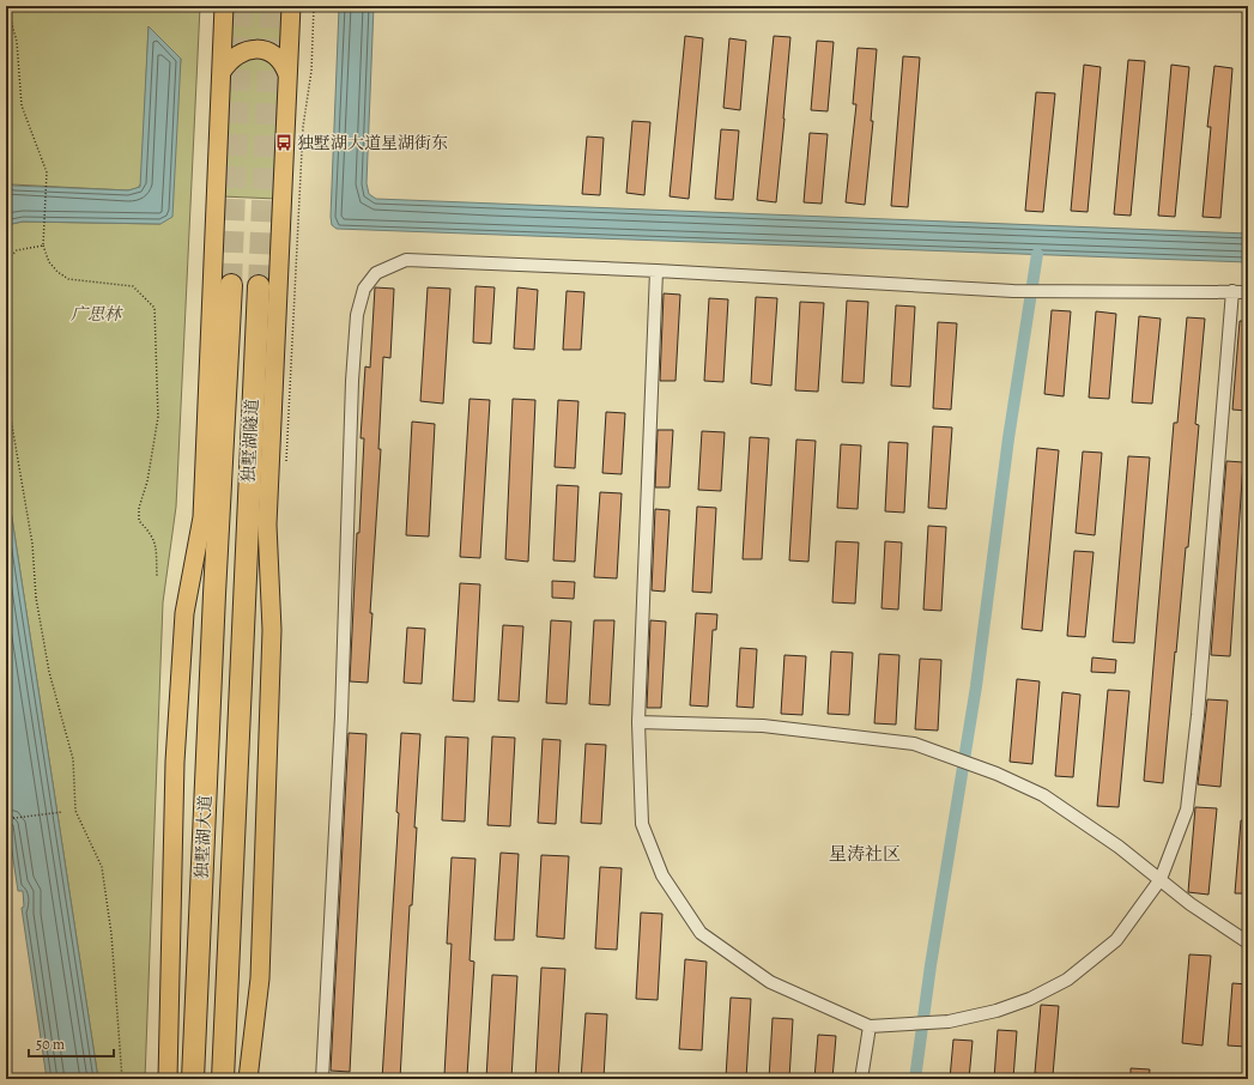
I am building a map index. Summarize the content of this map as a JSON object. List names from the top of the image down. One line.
{"streets":{"highway":["独墅湖隧道","独墅湖大道"]},"crossings":[["独墅湖隧道","独墅湖大道"]],"districts":["星涛社区"],"parks":["广思林"],"places":{"bus stop":["独墅湖大道星湖街东"]},"scale_bar":"50 m"}
